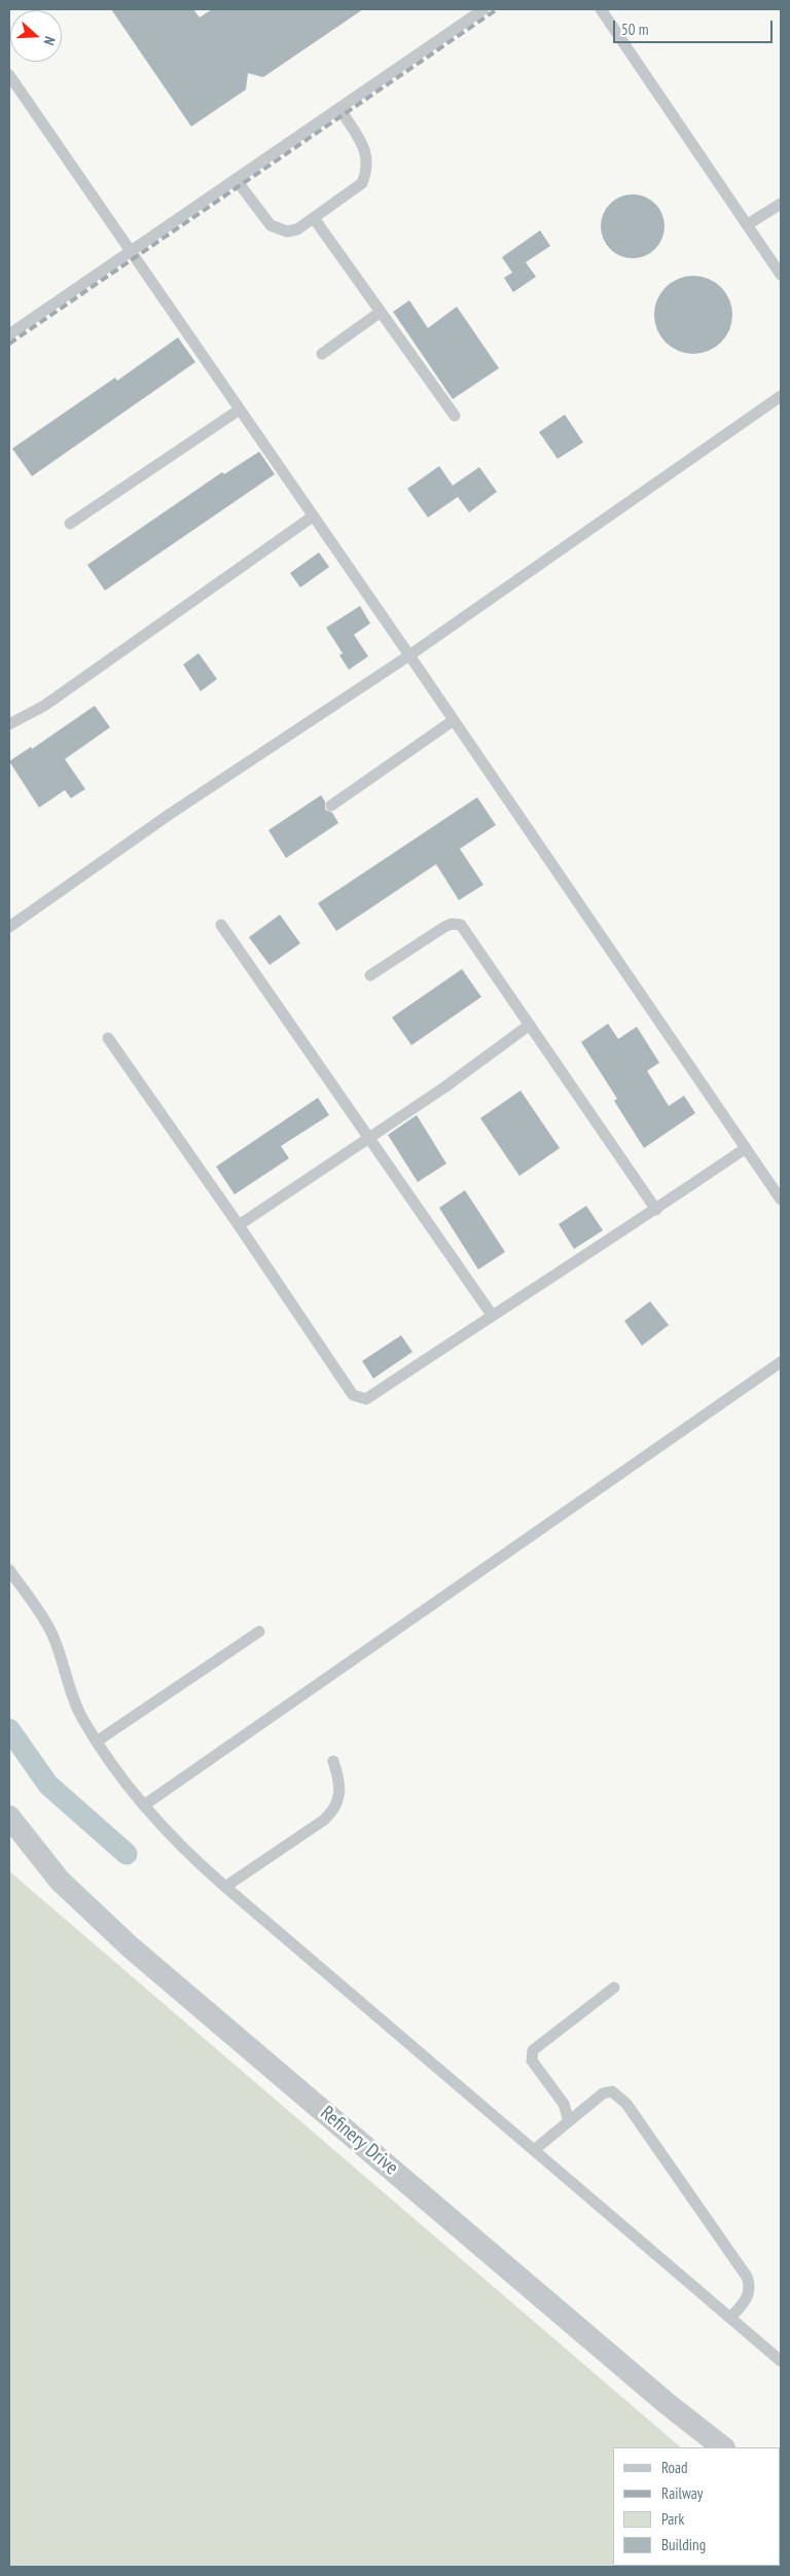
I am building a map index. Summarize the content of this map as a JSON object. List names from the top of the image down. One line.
{"streets":{"street":["Refinery Drive"]},"legend":["Road","Railway","Park","Building"],"scale_bar":"50 m","north":"right"}
